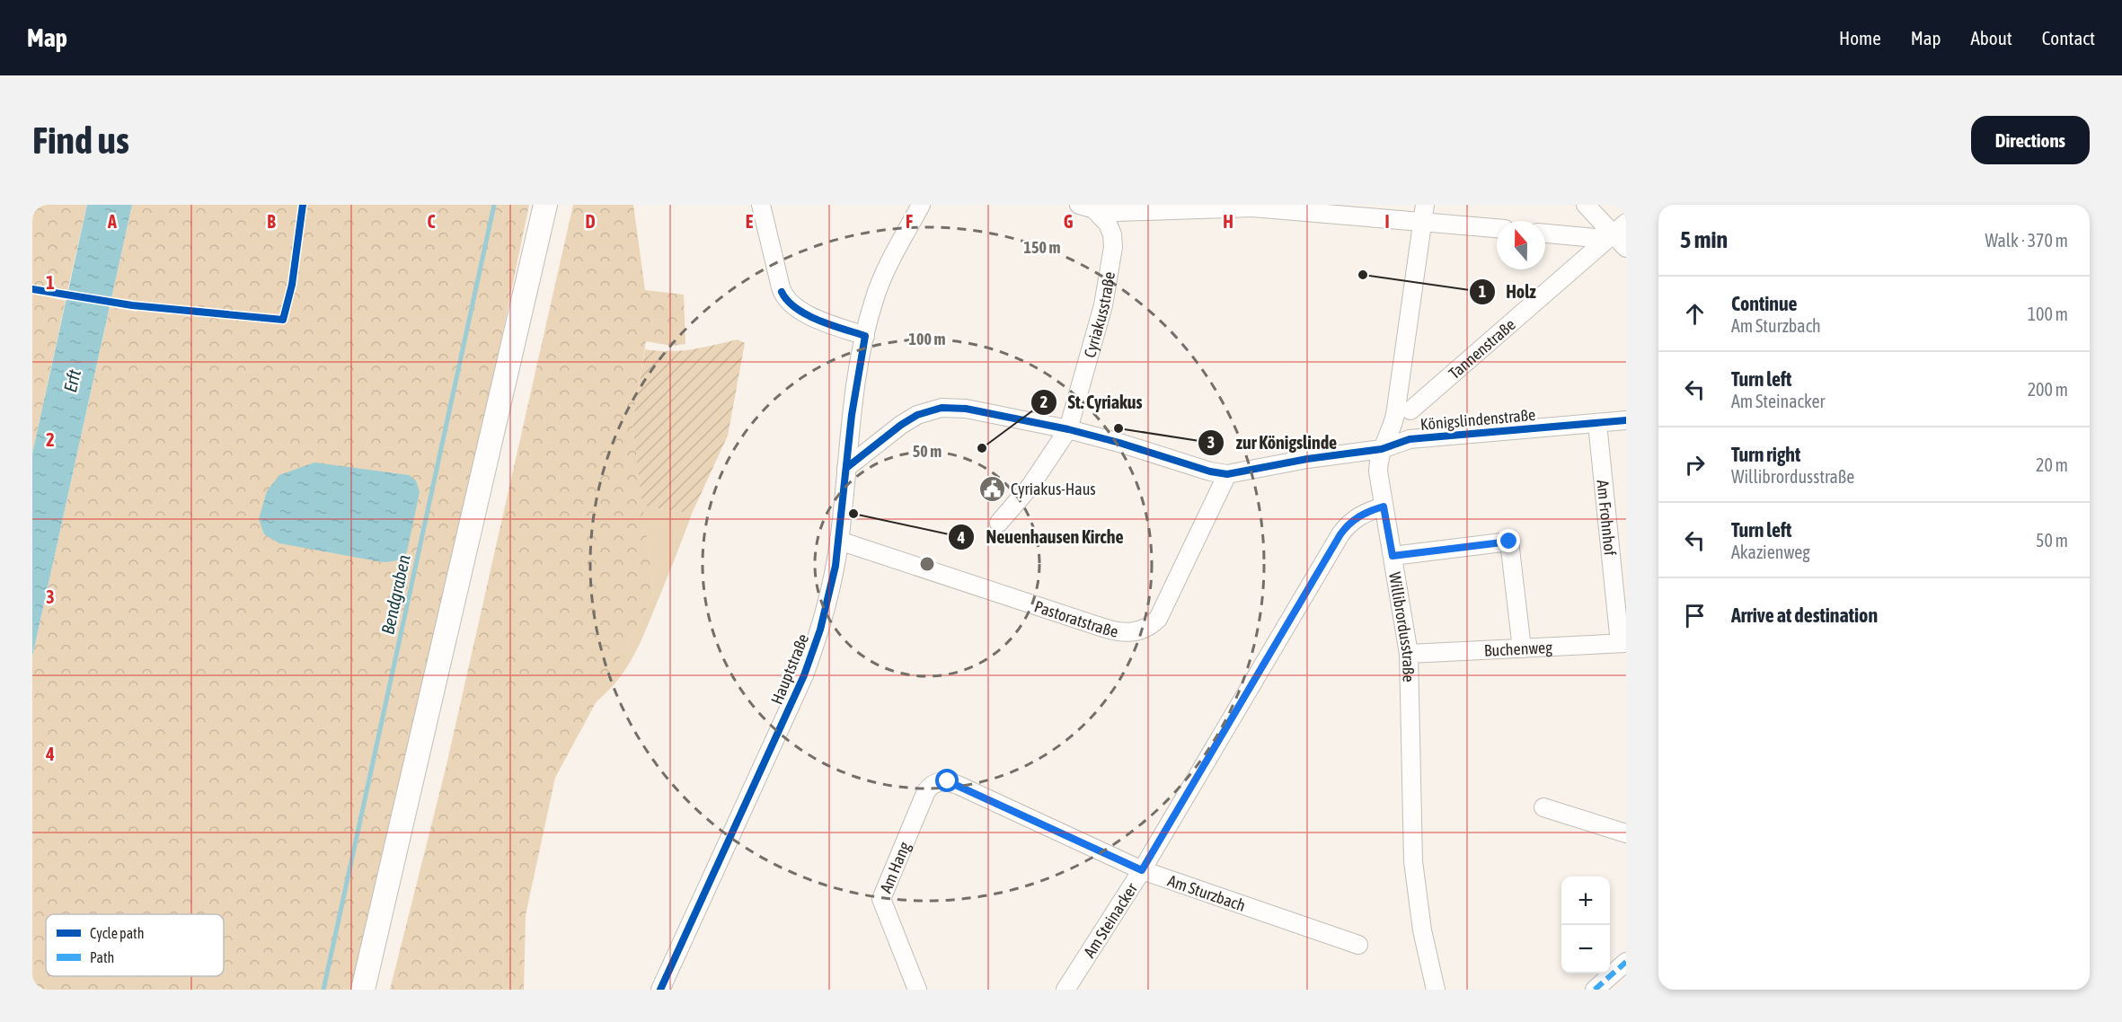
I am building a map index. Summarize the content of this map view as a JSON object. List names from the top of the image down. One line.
{"streets":{"street":["Cyriakusstraße","Tannenstraße","Königslindenstraße","Am Frohnhof","Pastoratstraße","Willibrordusstraße","Buchenweg","Hauptstraße","Am Hang","Am Sturzbach","Am Steinacker"]},"crossings":[["Cyriakusstraße","Königslindenstraße"],["Königslindenstraße","Am Frohnhof"],["Königslindenstraße","Pastoratstraße"],["Königslindenstraße","Willibrordusstraße"],["Königslindenstraße","Hauptstraße"],["Am Frohnhof","Buchenweg"],["Pastoratstraße","Hauptstraße"],["Willibrordusstraße","Buchenweg"],["Willibrordusstraße","Am Steinacker"],["Am Hang","Am Sturzbach"],["Am Sturzbach","Am Steinacker"]],"water":["Erft","Bendgraben"],"places":{"other":["Holz","zur Königslinde","St. Cyriakus","Neuenhausen Kirche"],"public building":["Cyriakus-Haus"]},"legend":["Cycle path","Path"],"north":"top","page":{"header":"Map","nav":["Home","Map","About","Contact"],"buttons":"Directions","title":"Find us","heading":["5 min","Walk · 370 m"],"list":[["Continue","Am Sturzbach","100 m"],["Turn left","Am Steinacker","200 m"],["Turn right","Willibrordusstraße","20 m"],["Turn left","Akazienweg","50 m"],"Arrive at destination"],"map_buttons":["+","−"]},"grid":{"columns":["A","B","C","D","E","F","G","H","I"],"rows":["1","2","3","4"]},"rings":["150 m","100 m","50 m"]}
